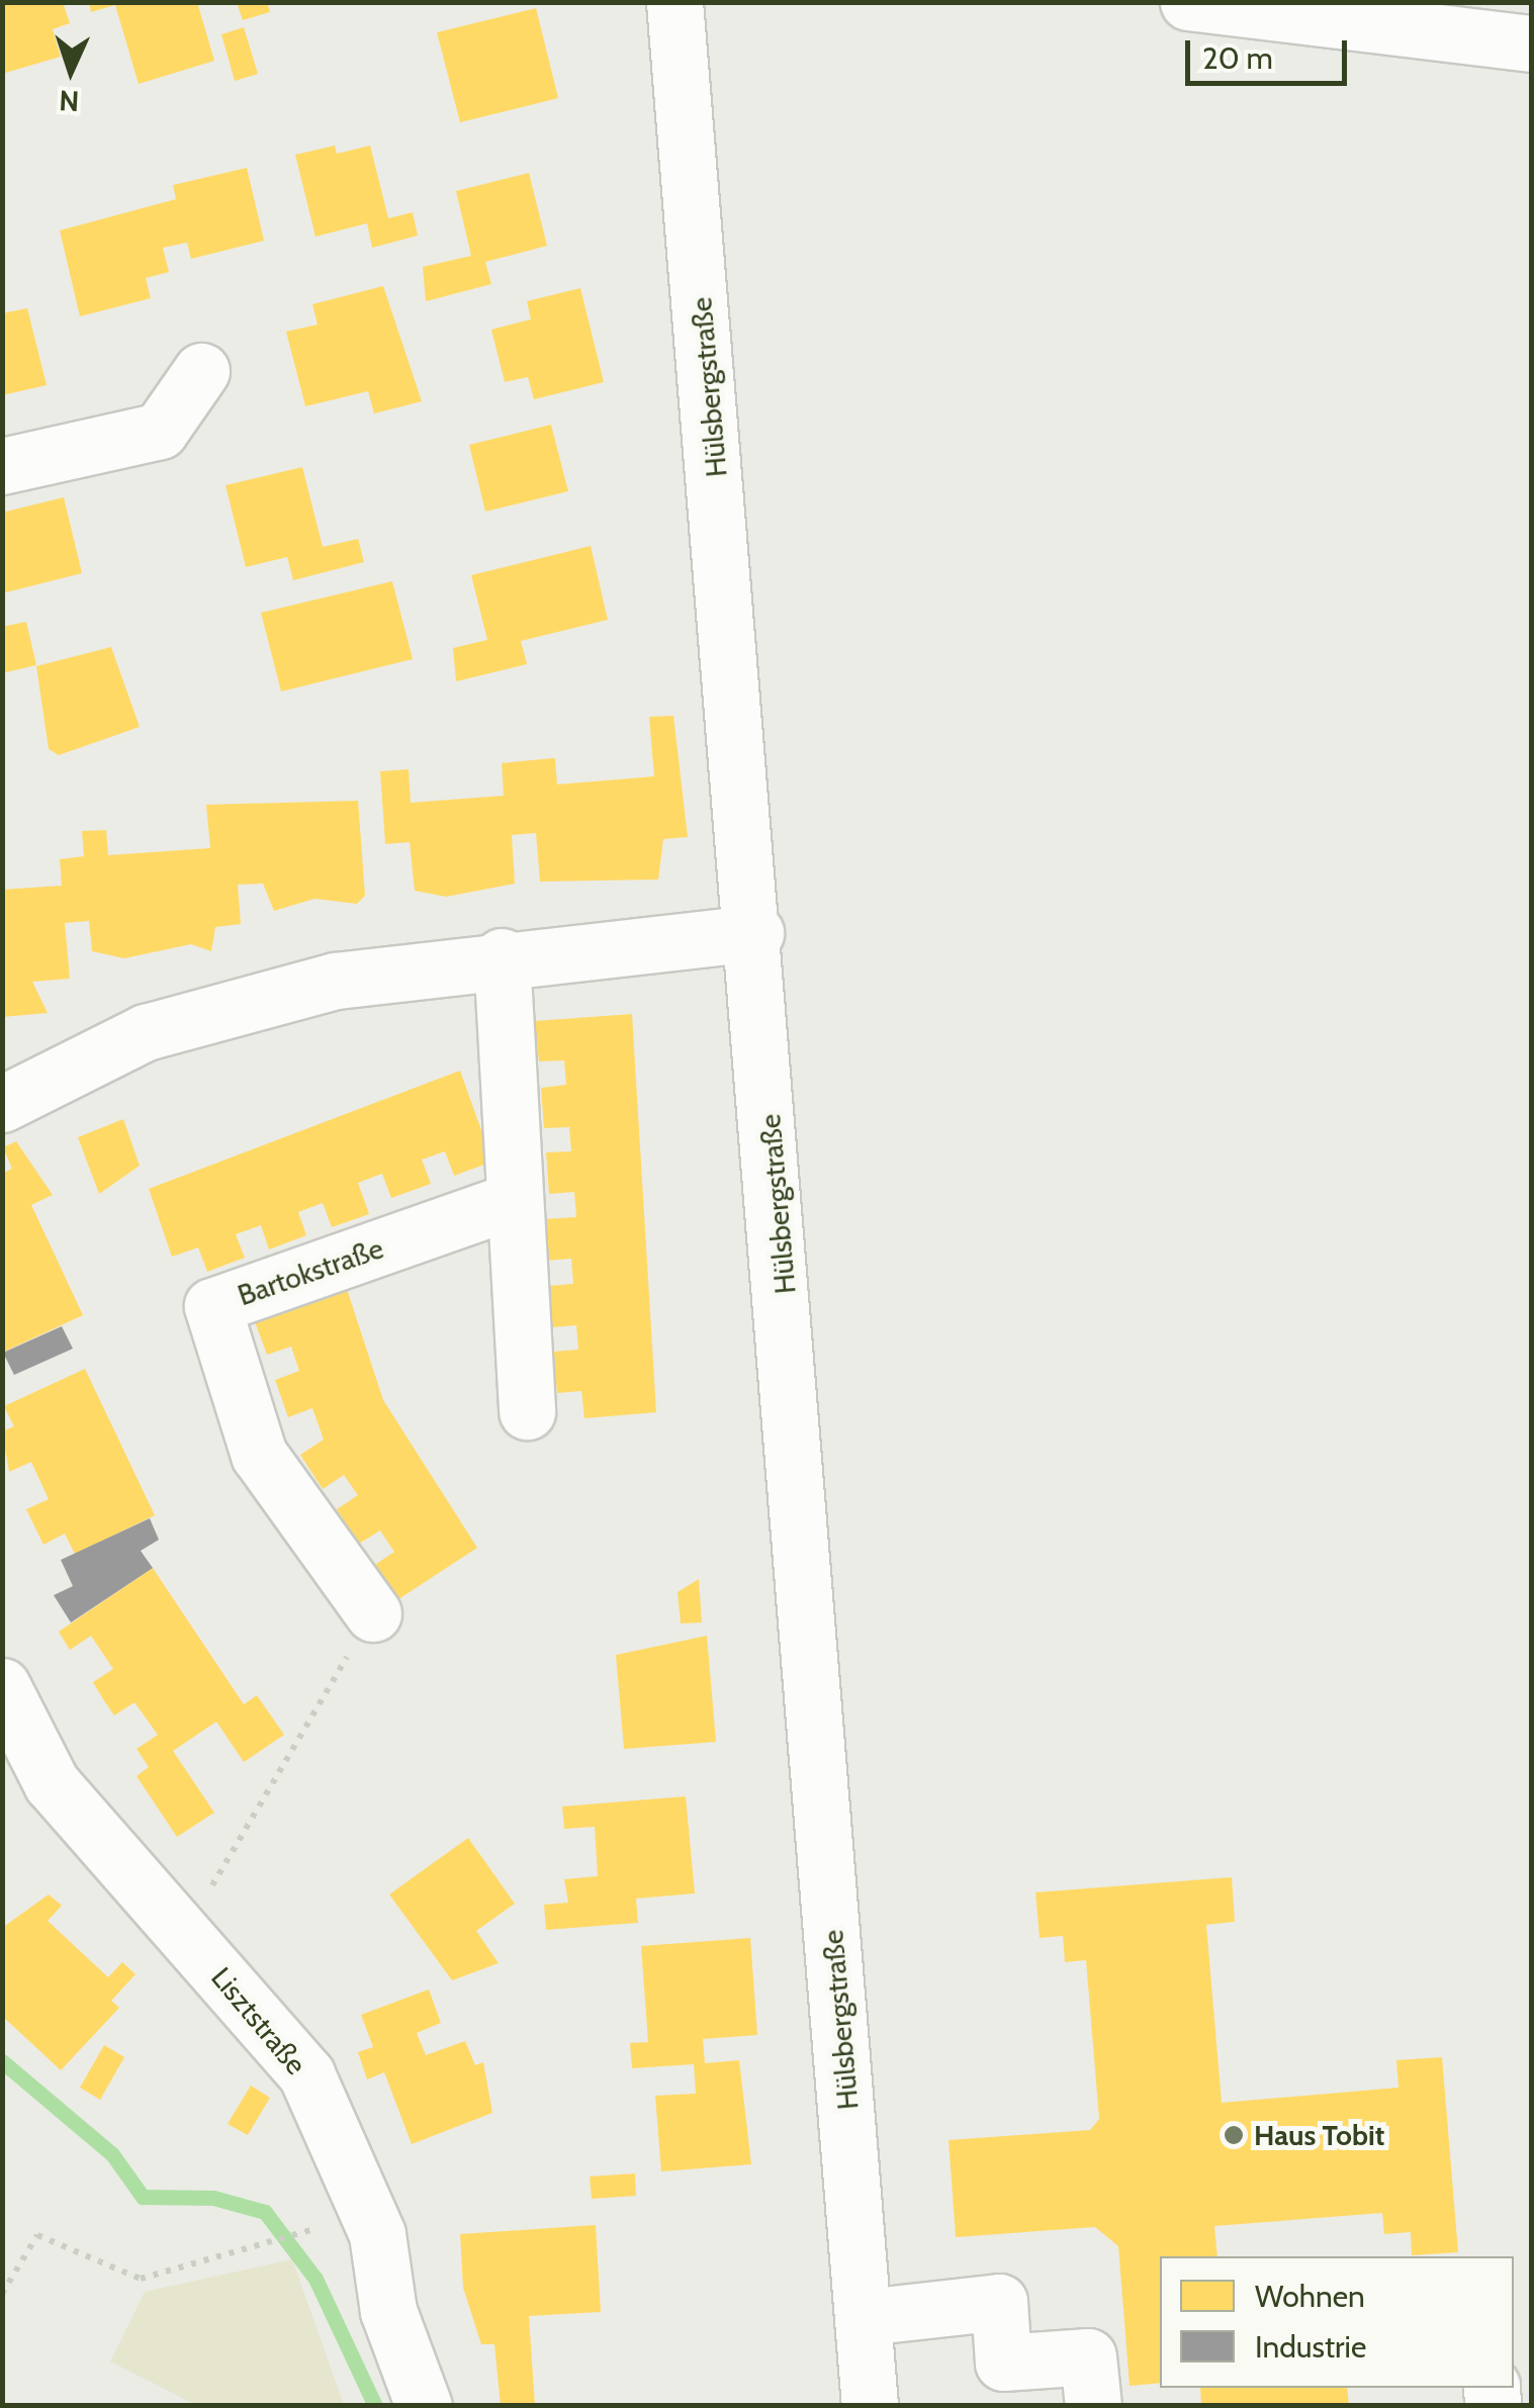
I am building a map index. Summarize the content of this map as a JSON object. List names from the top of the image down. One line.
{"streets":{"street":["Hülsbergstraße","Bartokstraße","Lisztstraße"]},"places":["Haus Tobit"],"legend":["Wohnen","Industrie"],"scale_bar":"20 m","north":"bottom"}
